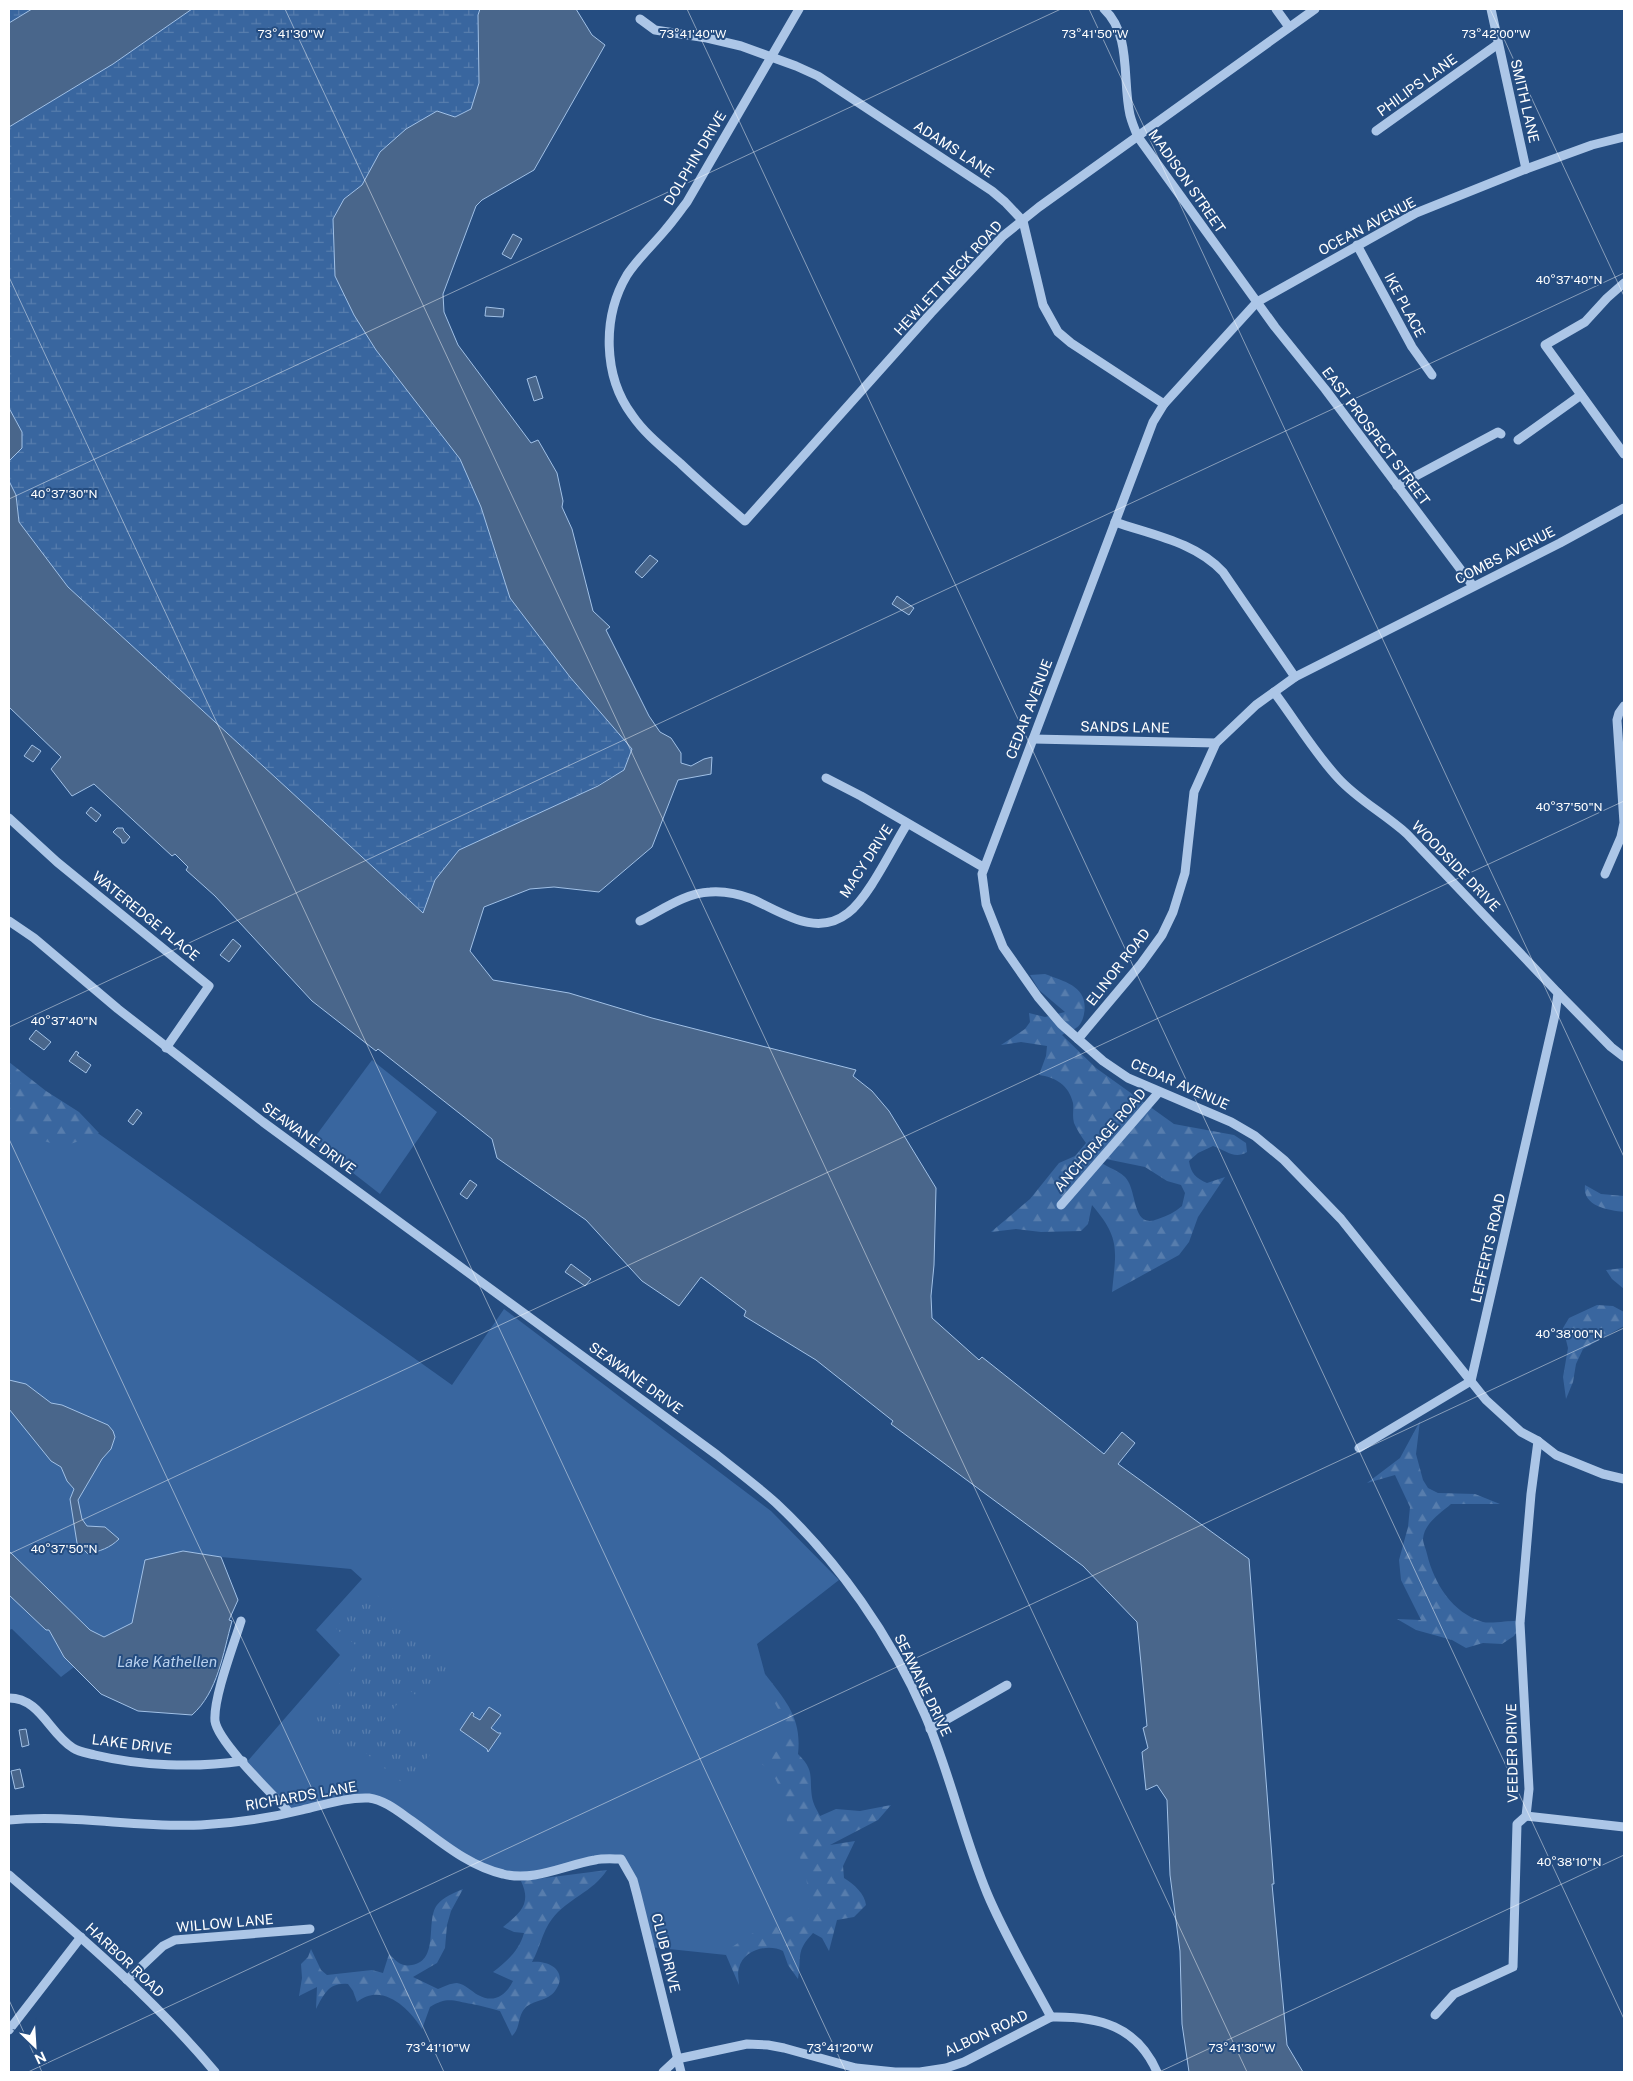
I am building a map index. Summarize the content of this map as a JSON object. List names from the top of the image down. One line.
{"streets":{"street":["PHILIPS LANE","SMITH LANE","ADAMS LANE","DOLPHIN DRIVE","MADISON STREET","OCEAN AVENUE","HEWLETT NECK ROAD","IKE PLACE","EAST PROSPECT STREET","COMBS AVENUE","CEDAR AVENUE","SANDS LANE","MACY DRIVE","WOODSIDE DRIVE","WATEREDGE PLACE","ELINOR ROAD","SEAWANE DRIVE","ANCHORAGE ROAD","LEFFERTS ROAD","LAKE DRIVE","VEEDER DRIVE","RICHARDS LANE","WILLOW LANE","CLUB DRIVE","HARBOR ROAD","ALBON ROAD"]},"crossings":[["PHILIPS LANE","SMITH LANE"],["SMITH LANE","OCEAN AVENUE"],["ADAMS LANE","DOLPHIN DRIVE"],["ADAMS LANE","HEWLETT NECK ROAD"],["DOLPHIN DRIVE","HEWLETT NECK ROAD"],["MADISON STREET","OCEAN AVENUE"],["MADISON STREET","HEWLETT NECK ROAD"],["MADISON STREET","EAST PROSPECT STREET"],["OCEAN AVENUE","IKE PLACE"],["OCEAN AVENUE","EAST PROSPECT STREET"],["OCEAN AVENUE","CEDAR AVENUE"],["EAST PROSPECT STREET","COMBS AVENUE"],["COMBS AVENUE","ELINOR ROAD"],["CEDAR AVENUE","SANDS LANE"],["CEDAR AVENUE","MACY DRIVE"],["CEDAR AVENUE","ELINOR ROAD"],["CEDAR AVENUE","ANCHORAGE ROAD"],["CEDAR AVENUE","LEFFERTS ROAD"],["CEDAR AVENUE","VEEDER DRIVE"],["SANDS LANE","ELINOR ROAD"],["WOODSIDE DRIVE","ELINOR ROAD"],["WOODSIDE DRIVE","LEFFERTS ROAD"],["WATEREDGE PLACE","SEAWANE DRIVE"],["SEAWANE DRIVE","ALBON ROAD"],["RICHARDS LANE","CLUB DRIVE"],["WILLOW LANE","HARBOR ROAD"],["CLUB DRIVE","ALBON ROAD"]],"water":["Lake Kathellen"],"north":"bottom right","coordinates":["73°41'30\"W","73°41'40\"W","73°41'50\"W","73°42'00\"W","40°37'40\"N","40°37'30\"N","40°37'50\"N","40°38'00\"N","40°38'10\"N","73°41'10\"W","73°41'20\"W"]}
